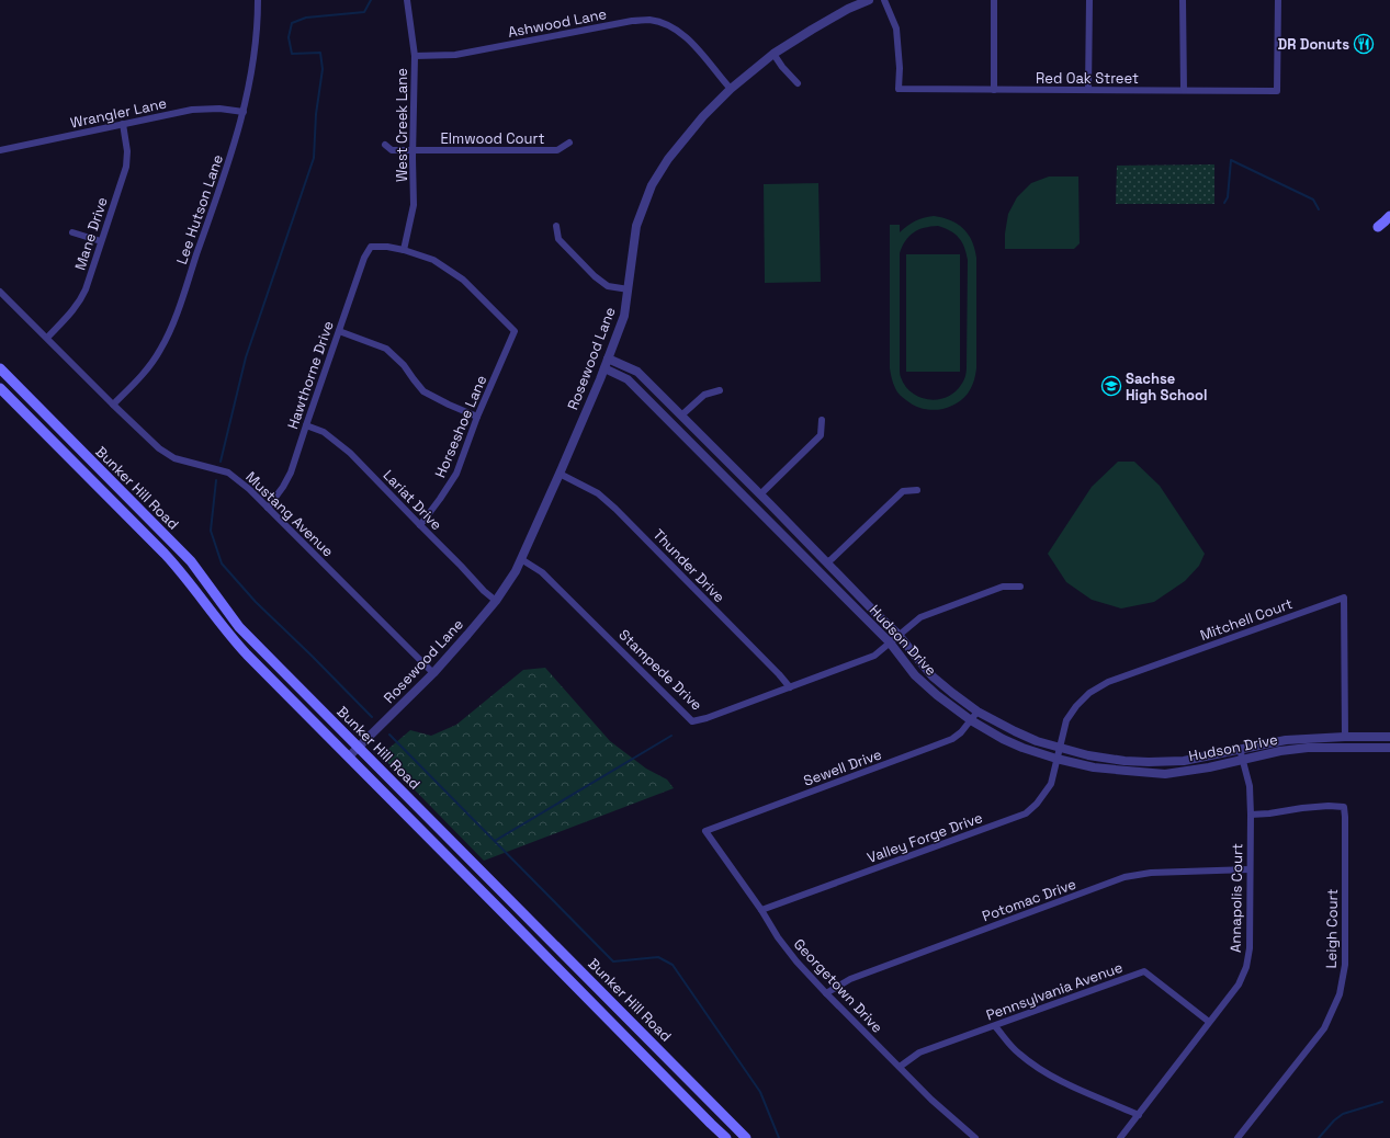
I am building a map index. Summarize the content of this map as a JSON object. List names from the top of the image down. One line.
{"streets":{"main road":["Bunker Hill Road"],"street":["Ashwood Lane","Red Oak Street","Wrangler Lane","West Creek Lane","Elmwood Court","Lee Hutson Lane","Mane Drive","Rosewood Lane","Hawthorne Drive","Horseshoe Lane","Lariat Drive","Mustang Avenue","Thunder Drive","Mitchell Court","Hudson Drive","Stampede Drive","Sewell Drive","Valley Forge Drive","Annapolis Court","Potomac Drive","Leigh Court","Georgetown Drive","Pennsylvania Avenue"]},"crossings":[["Ashwood Lane","West Creek Lane"],["Ashwood Lane","Rosewood Lane"],["Wrangler Lane","Lee Hutson Lane"],["Wrangler Lane","Mane Drive"],["West Creek Lane","Elmwood Court"],["West Creek Lane","Hawthorne Drive"],["West Creek Lane","Horseshoe Lane"],["Lee Hutson Lane","Mustang Avenue"],["Mane Drive","Mustang Avenue"],["Rosewood Lane","Bunker Hill Road"],["Rosewood Lane","Lariat Drive"],["Rosewood Lane","Mustang Avenue"],["Rosewood Lane","Thunder Drive"],["Rosewood Lane","Hudson Drive"],["Rosewood Lane","Stampede Drive"],["Hawthorne Drive","Horseshoe Lane"],["Hawthorne Drive","Lariat Drive"],["Hawthorne Drive","Mustang Avenue"],["Horseshoe Lane","Lariat Drive"],["Thunder Drive","Stampede Drive"],["Mitchell Court","Hudson Drive"],["Mitchell Court","Valley Forge Drive"],["Hudson Drive","Stampede Drive"],["Hudson Drive","Sewell Drive"],["Hudson Drive","Valley Forge Drive"],["Hudson Drive","Annapolis Court"],["Sewell Drive","Georgetown Drive"],["Valley Forge Drive","Georgetown Drive"],["Annapolis Court","Potomac Drive"],["Annapolis Court","Leigh Court"],["Annapolis Court","Pennsylvania Avenue"],["Potomac Drive","Georgetown Drive"],["Georgetown Drive","Pennsylvania Avenue"]],"places":{"restaurant":["DR Donuts"],"school or university":["Sachse High School"]}}
